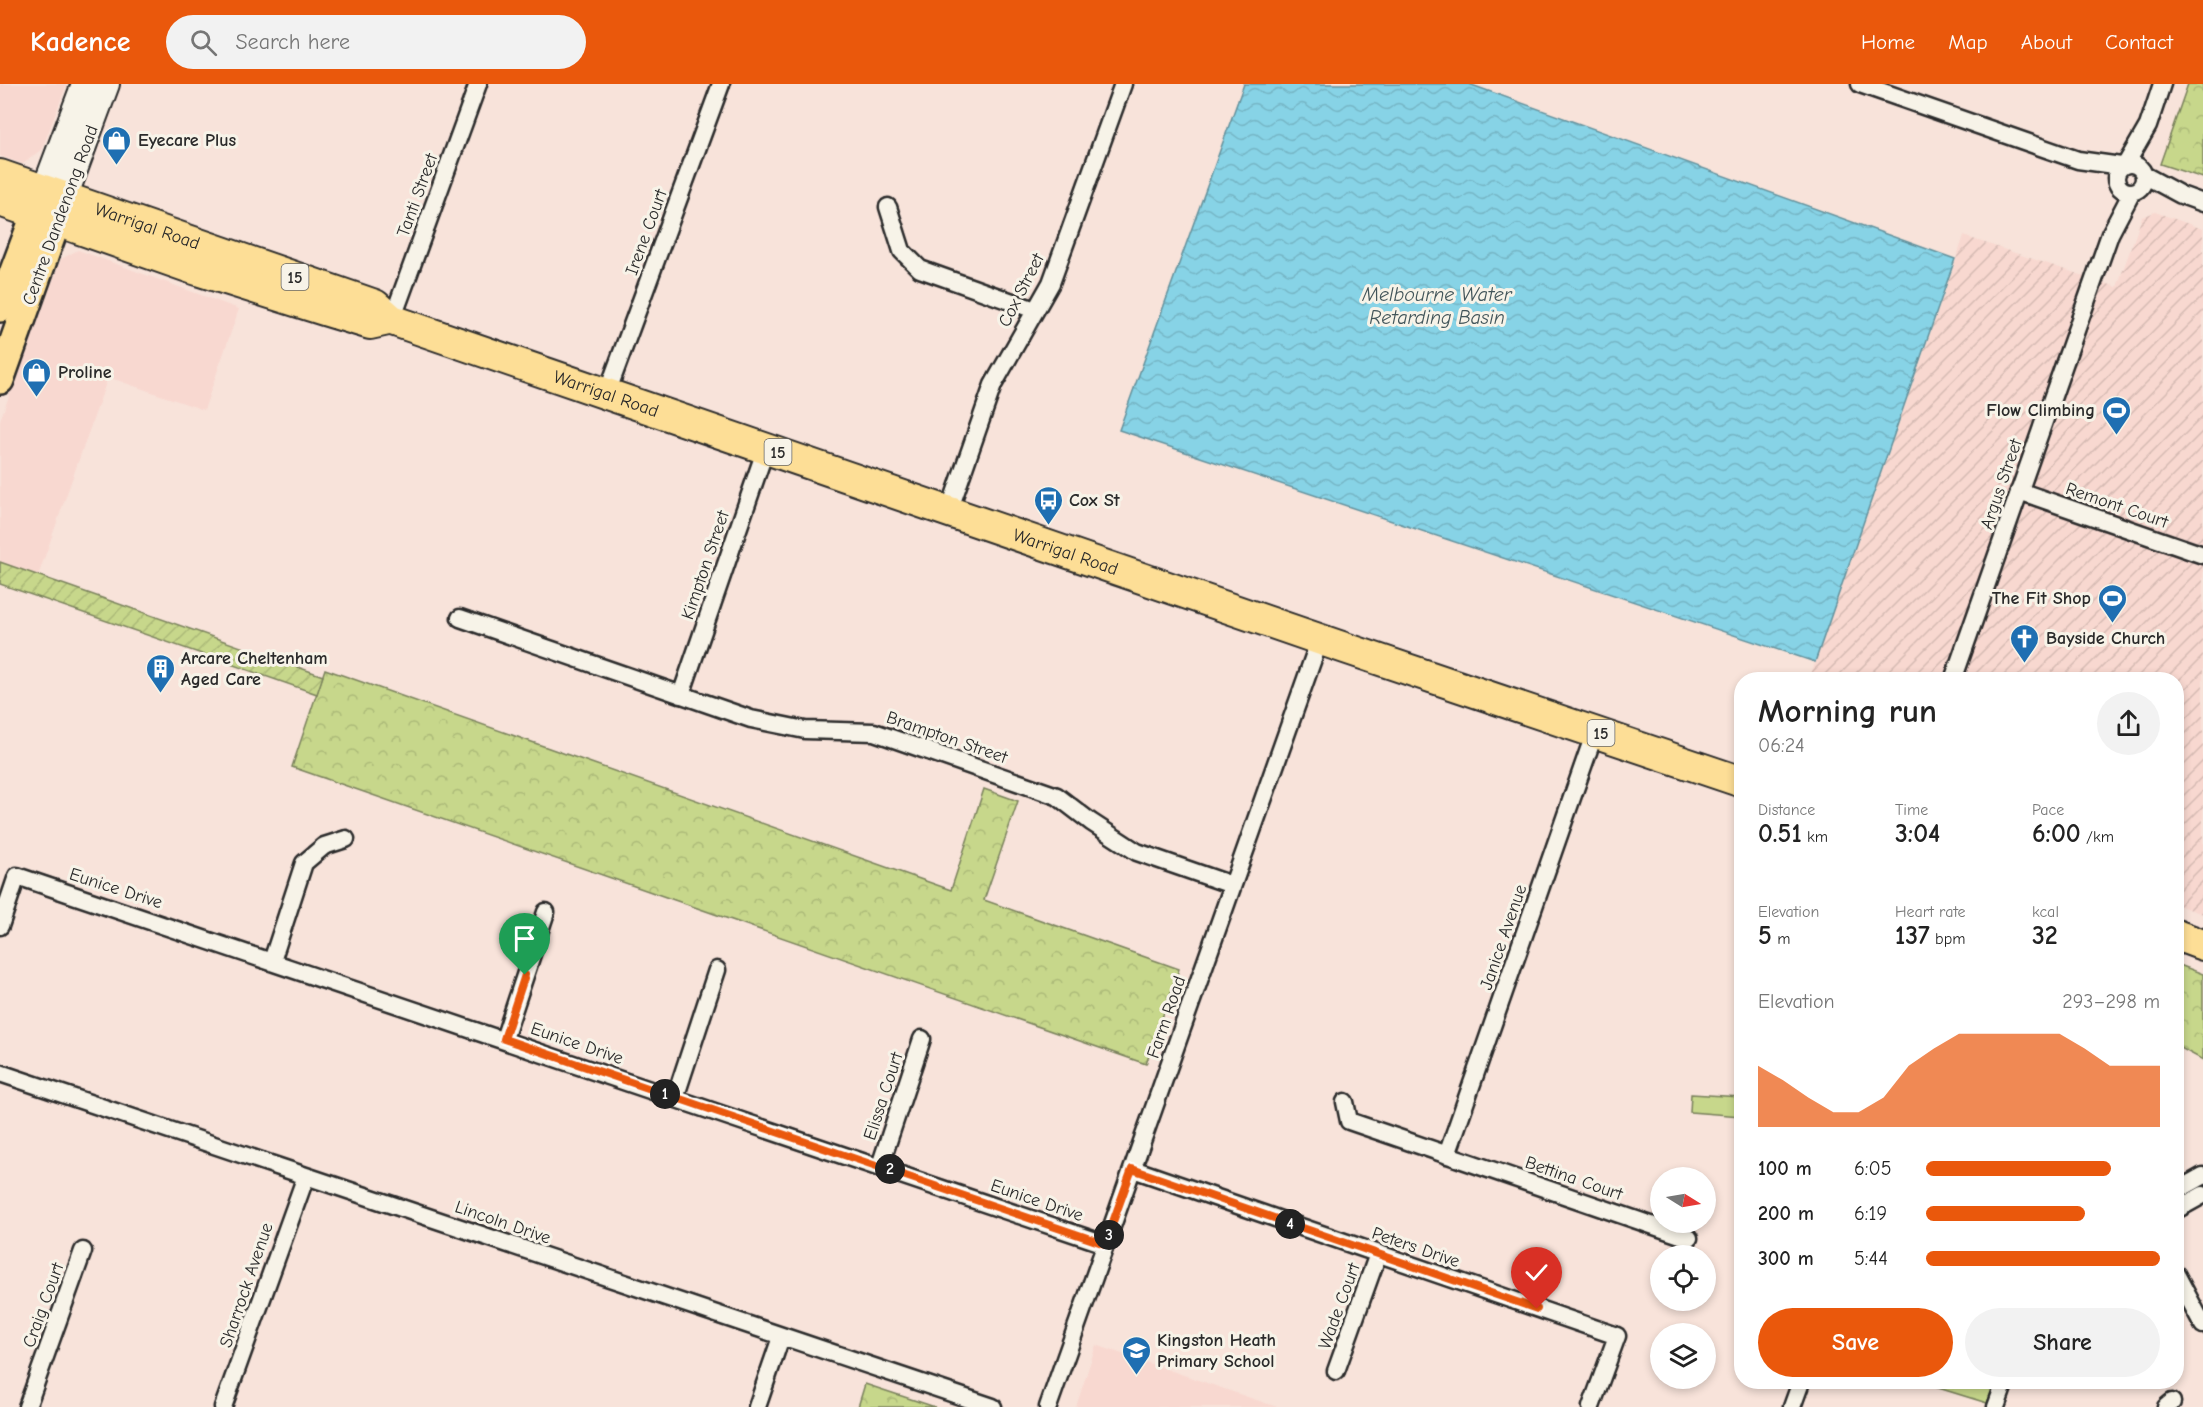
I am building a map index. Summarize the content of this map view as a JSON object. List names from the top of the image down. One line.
{"streets":{"highway":["Warrigal Road","15"],"main road":["Centre Dandenong Road"],"street":["Tanti Street","Irene Court","Cox Street","Argus Street","Remont Court","Kimpton Street","Brampton Street","Eunice Drive","Janice Avenue","Farm Road","Elissa Court","Bettina Court","Lincoln Drive","Peters Drive","Sharrock Avenue","Craig Court","Wade Court"]},"crossings":[["Tanti Street","Warrigal Road"],["Centre Dandenong Road","Warrigal Road"],["Warrigal Road","Irene Court"],["Warrigal Road","Cox Street"],["Warrigal Road","Kimpton Street"],["Warrigal Road","Janice Avenue"],["Warrigal Road","Farm Road"],["Argus Street","Remont Court"],["Kimpton Street","Brampton Street"],["Brampton Street","Farm Road"],["Eunice Drive","Farm Road"],["Eunice Drive","Elissa Court"],["Janice Avenue","Bettina Court"],["Farm Road","Peters Drive"],["Lincoln Drive","Sharrock Avenue"],["Peters Drive","Wade Court"]],"water":["Melbourne Water Retarding Basin"],"places":{"shop":["Eyecare Plus","Proline"],"sports":["Flow Climbing","The Fit Shop"],"bus stop":["Cox St"],"church":["Bayside Church"],"building":["Arcare Cheltenham Aged Care"],"school or university":["Kingston Heath Primary School"]},"north":"right","page":{"header":"Kadence","search":"Search here","nav":["Home","Map","About","Contact"],"heading":["Morning run","06:24"],"stats":[["Distance","0.51 km"],["Time","3:04"],["Pace","6:00 /km"],["Elevation","5 m"],["Heart rate","137 bpm"],["kcal","32"]],"chart":["Elevation","293–298 m"],"pins":["1","2","4","3"],"list":[{"name":"100 m","note":"6:05"},{"name":"200 m","note":"6:19"},{"name":"300 m","note":"5:44"}],"buttons":["Save","Share"]}}
